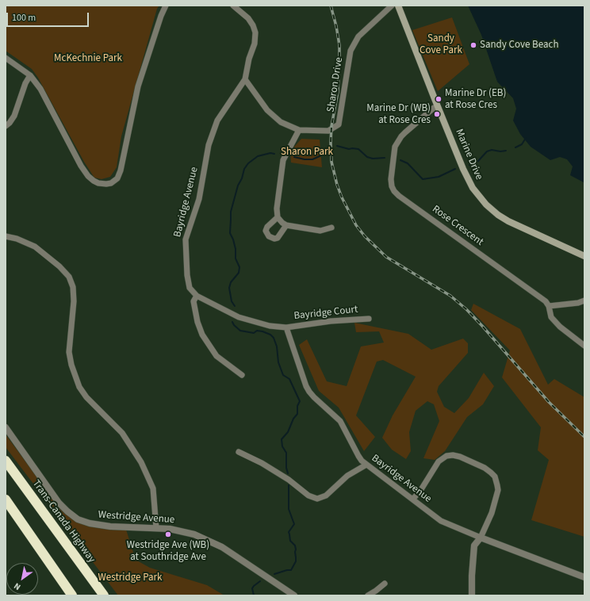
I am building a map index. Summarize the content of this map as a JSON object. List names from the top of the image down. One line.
{"streets":{"highway":["Trans-Canada Highway"],"main road":["Marine Drive"],"street":["Sharon Drive","Bayridge Avenue","Rose Crescent","Bayridge Court","Westridge Avenue"]},"crossings":[["Sharon Drive","Bayridge Avenue"],["Marine Drive","Rose Crescent"],["Bayridge Avenue","Bayridge Court"]],"parks":["Sandy Cove Park","McKechnie Park","Sharon Park","Westridge Park"],"places":["Sandy Cove Beach","Marine Dr (EB) at Rose Cres","Marine Dr (WB) at Rose Cres","Westridge Ave (WB) at Southridge Ave"],"scale_bar":"100 m","north":"bottom left"}
